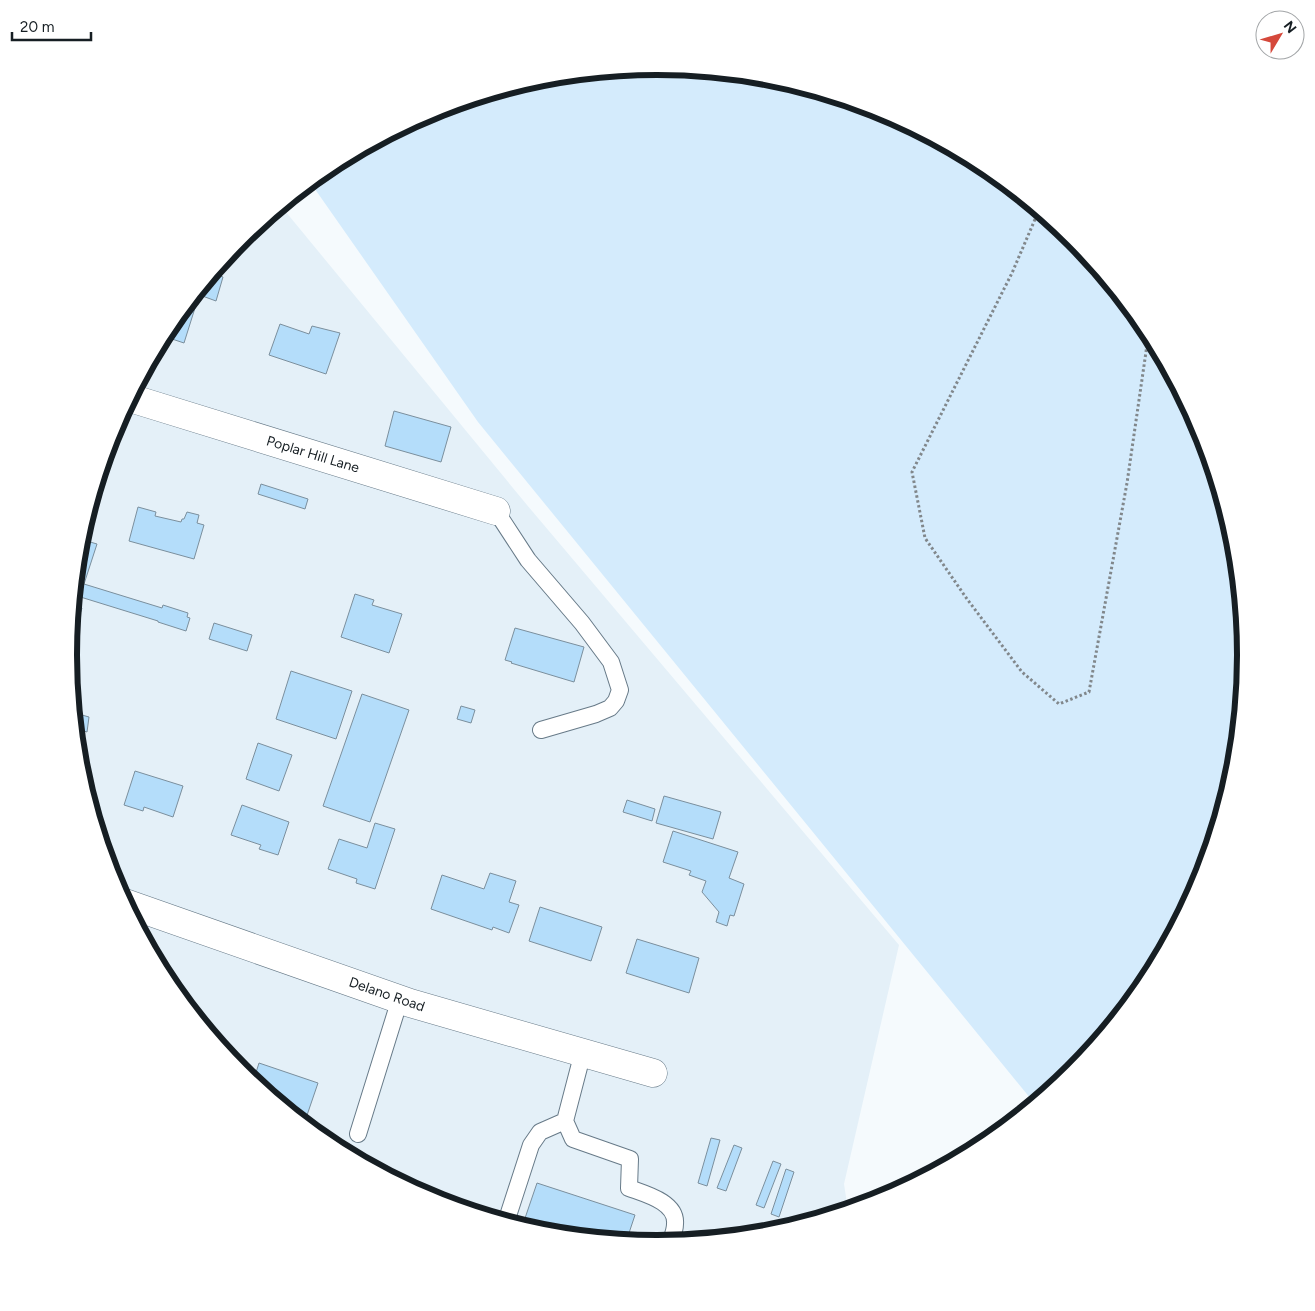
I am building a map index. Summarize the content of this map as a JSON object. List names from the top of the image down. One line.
{"streets":{"street":["Poplar Hill Lane","Delano Road"]},"scale_bar":"20 m","north":"top right"}
